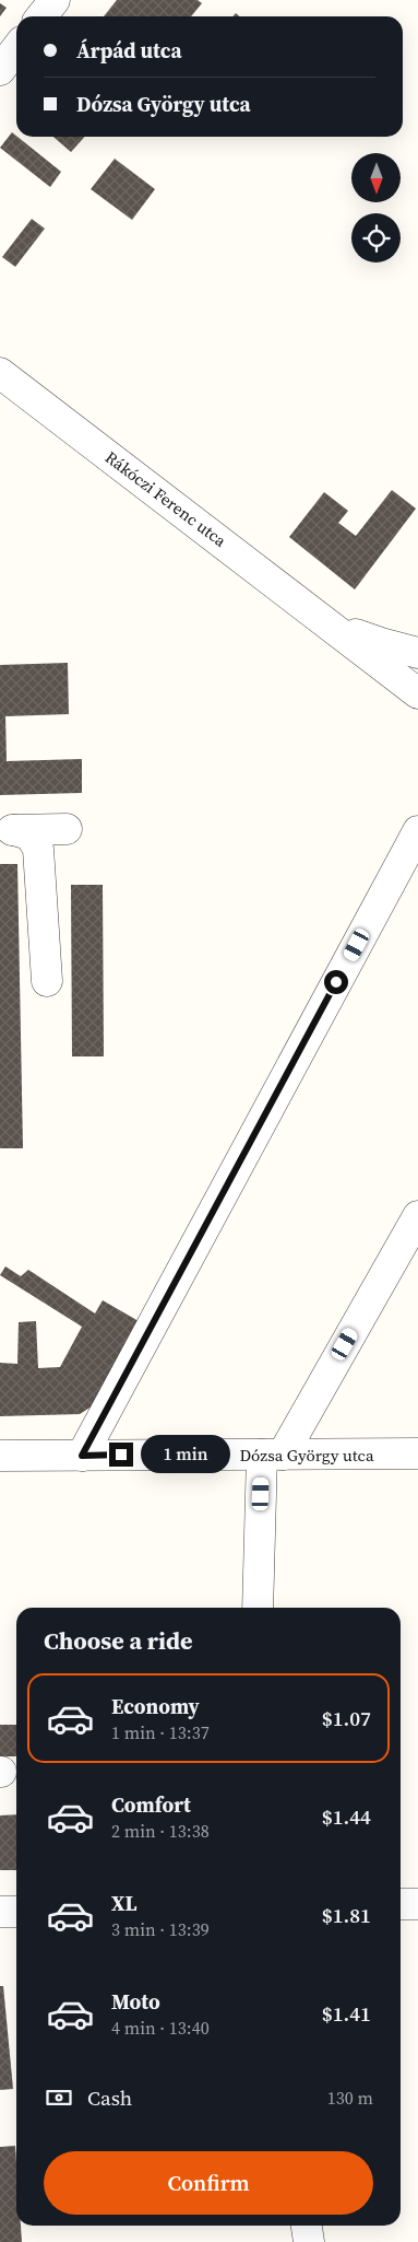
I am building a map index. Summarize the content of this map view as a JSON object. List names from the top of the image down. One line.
{"streets":{"street":["Rákóczi Ferenc utca","Dózsa György utca"]},"north":"bottom","page":{"banner":["Árpád utca","Dózsa György utca"],"bubble":"1 min","heading":"Choose a ride","list":[{"name":"Economy","note":"1 min · 13:37","value":"$1.07"},{"name":"Comfort","note":"2 min · 13:38","value":"$1.44"},{"name":"XL","note":"3 min · 13:39","value":"$1.81"},{"name":"Moto","note":"4 min · 13:40","value":"$1.41"}],"pay":["Cash","130 m"],"buttons":"Confirm"}}
